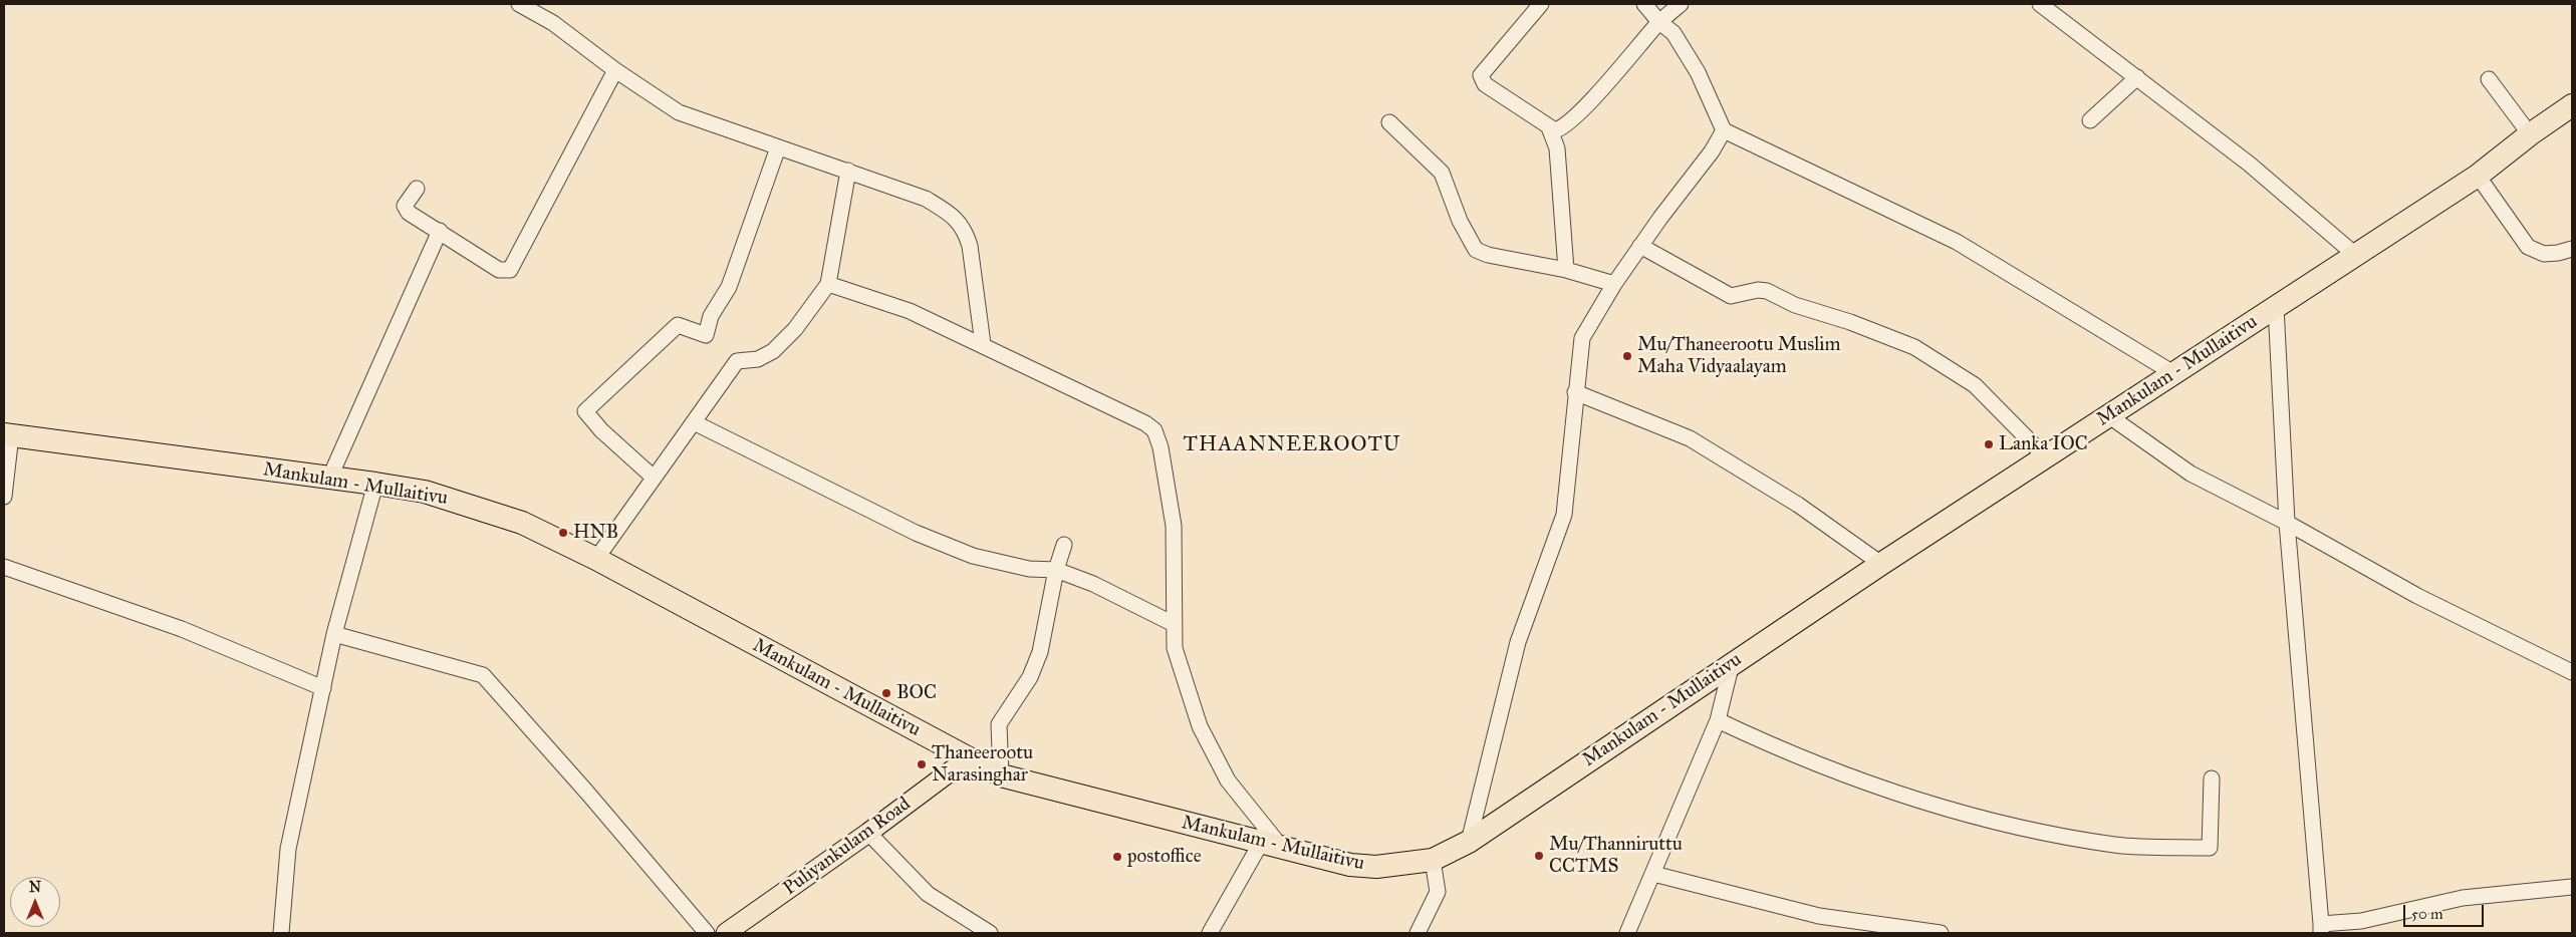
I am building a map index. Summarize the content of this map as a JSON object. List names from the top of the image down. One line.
{"streets":{"highway":["Mankulam - Mullaitivu"],"main road":["Puliyankulam Road"]},"crossings":[["Mankulam - Mullaitivu","Puliyankulam Road"]],"districts":["THAANNEEROOTU"],"places":["Mu/Thaneerootu Muslim Maha Vidyaalayam","Lanka IOC","HNB","BOC","Thaneerootu Narasinghar","Mu/Thanniruttu CCTMS","postoffice"],"scale_bar":"50 m","north":"top"}
